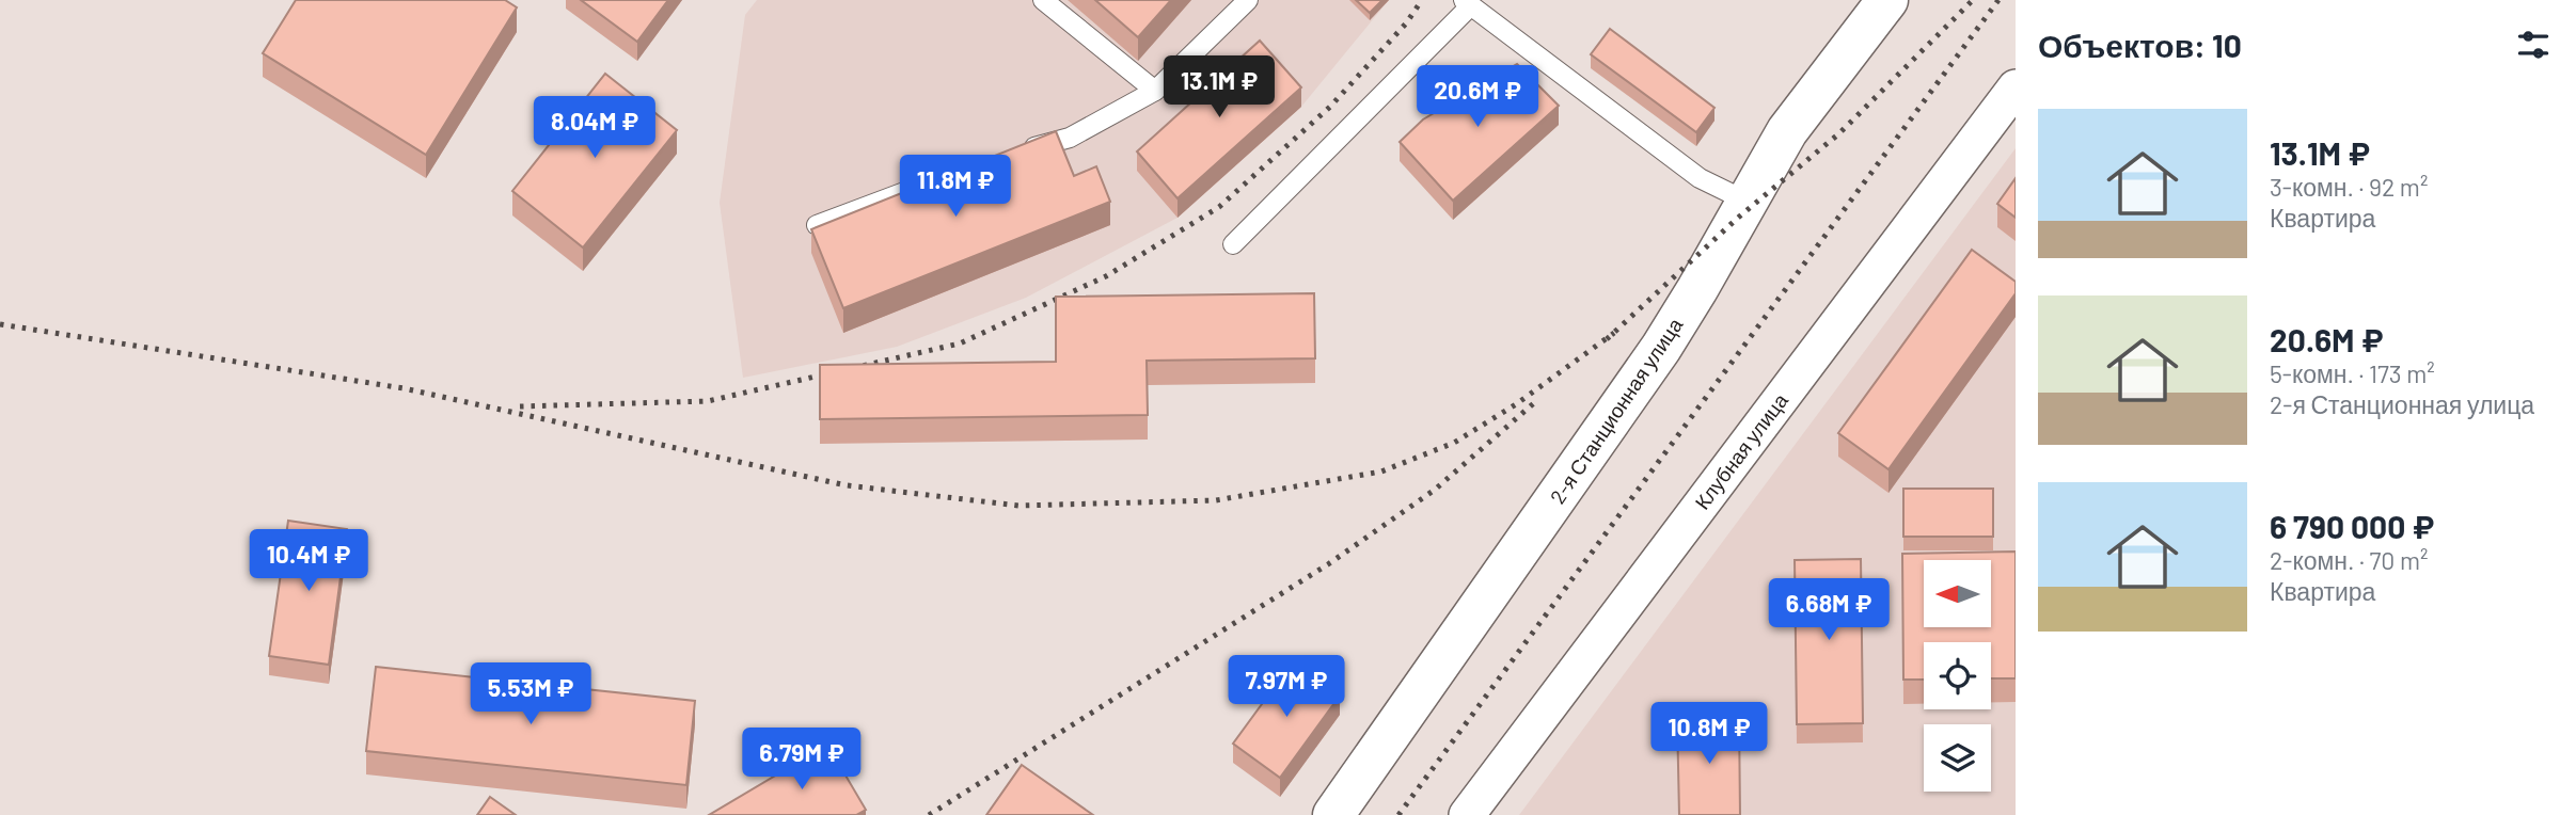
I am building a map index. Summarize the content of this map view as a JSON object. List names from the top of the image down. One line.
{"streets":{"main road":["2-я Станционная улица"],"street":["Клубная улица"]},"north":"left","page":{"heading":"Объектов: 10","price":["13.1M ₽","20.6M ₽","8.04M ₽","11.8M ₽","10.4M ₽","6.68M ₽","7.97M ₽","5.53M ₽","10.8M ₽","6.79M ₽"],"list":[{"name":"13.1M ₽","note":"3-комн. · 92 m² · Квартира"},{"name":"20.6M ₽","note":"5-комн. · 173 m² · 2-я Станционная улица"},{"name":"6 790 000 ₽","note":"2-комн. · 70 m² · Квартира"}]}}
